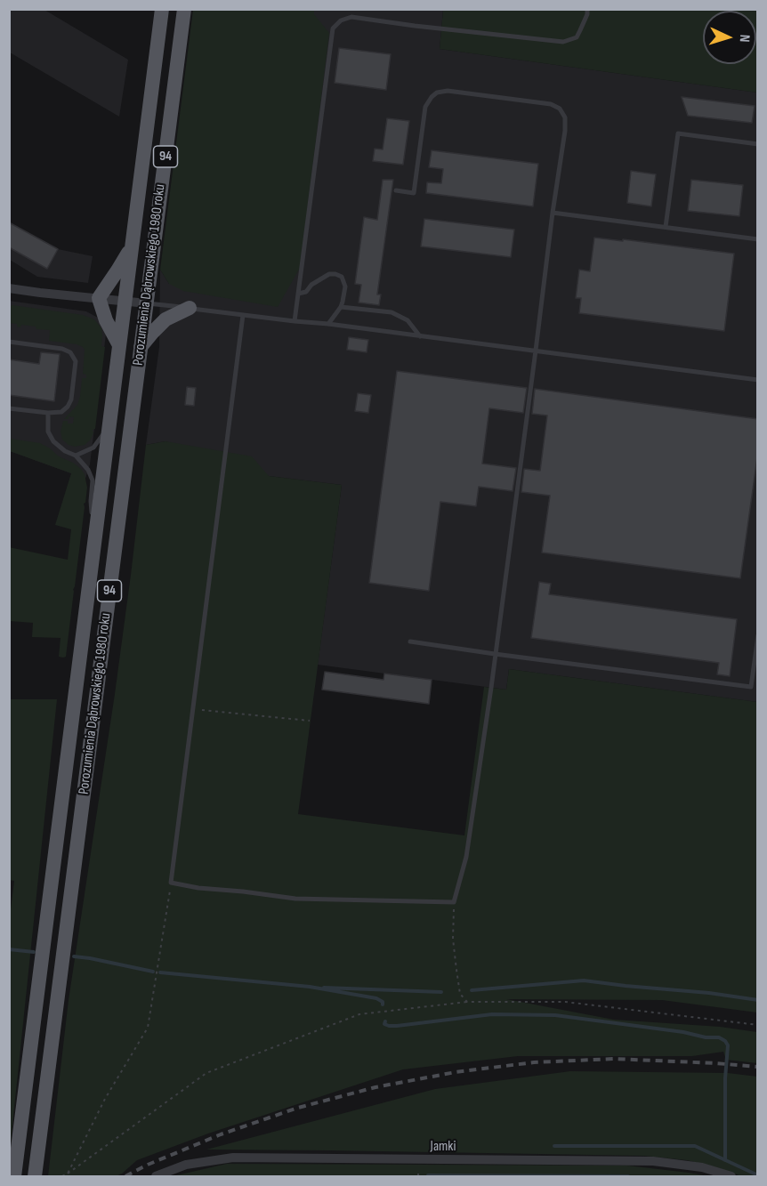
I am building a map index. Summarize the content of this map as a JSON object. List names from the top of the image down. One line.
{"streets":{"main road":["94","Porozumienia Dąbrowskiego 1980 roku"],"street":["Jamki"]},"north":"right"}
